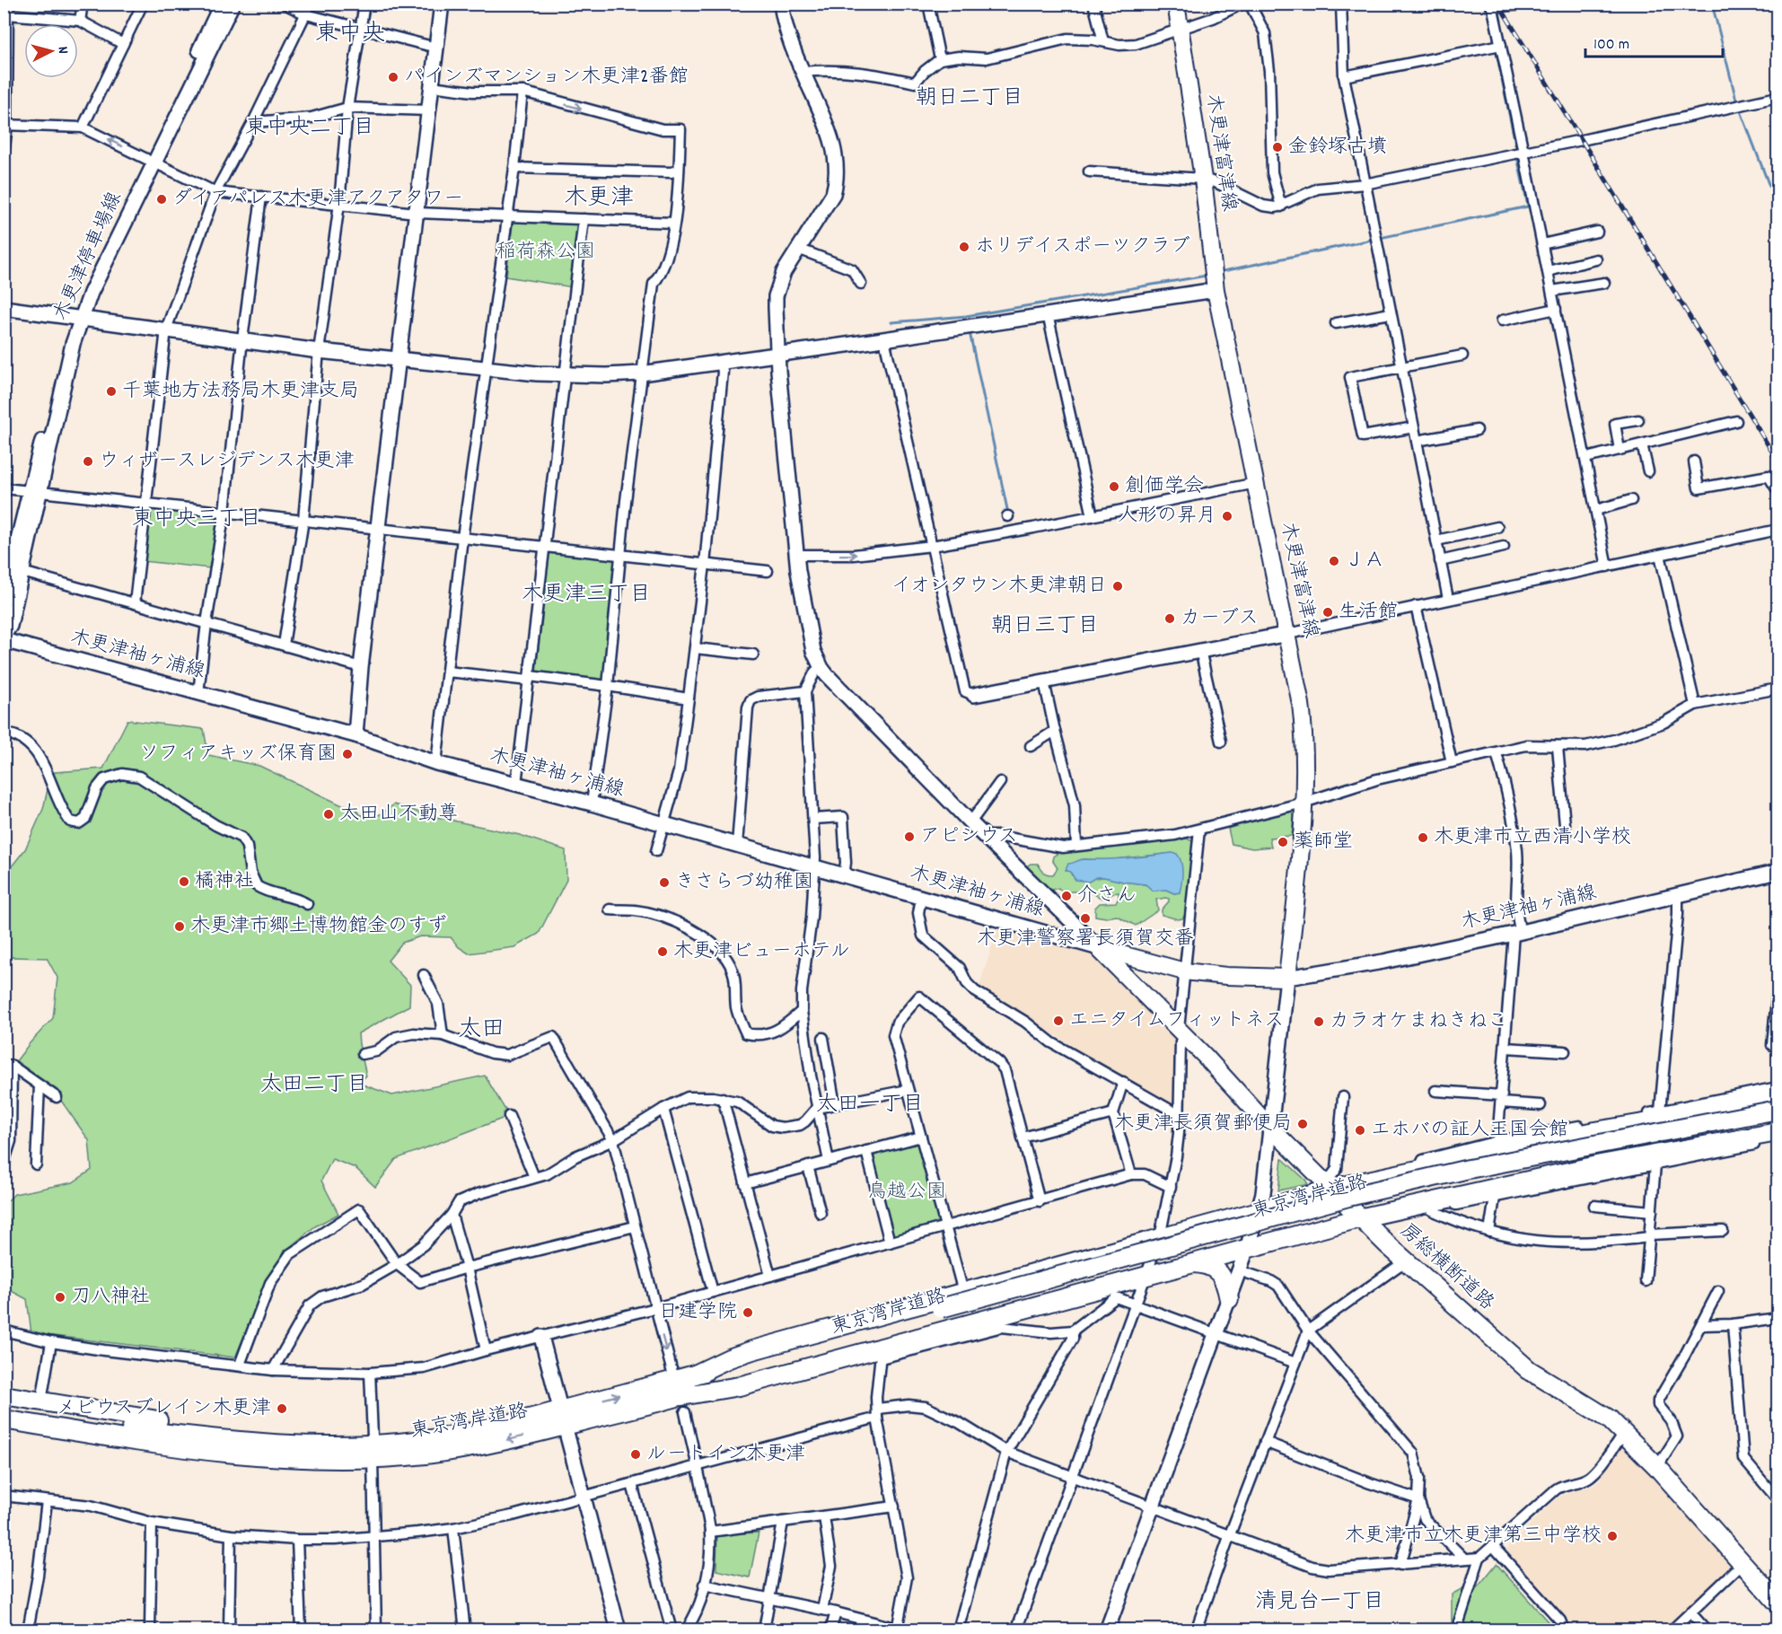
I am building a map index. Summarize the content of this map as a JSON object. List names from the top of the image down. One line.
{"streets":{"highway":["東京湾岸道路","房総横断道路"],"main road":["木更津富津線"],"street":["木更津停車場線","木更津袖ヶ浦線"]},"crossings":[["木更津富津線","木更津袖ヶ浦線"],["木更津袖ヶ浦線","房総横断道路"]],"districts":["東中央","朝日二丁目","東中央二丁目","木更津","東中央三丁目","木更津三丁目","朝日三丁目","太田","太田二丁目","太田一丁目","清見台一丁目"],"parks":["稲荷森公園","鳥越公園"],"places":["パインズマンション木更津2番館","金鈴塚古墳","ダイアパレス木更津アクアタワー","ホリデイスポーツクラブ","千葉地方法務局木更津支局","ウィザースレジデンス木更津","創価学会","人形の昇月","ＪＡ","イオンタウン木更津朝日","生活館","カーブス","ソフィアキッズ保育園","太田山不動尊","アピシウス","木更津市立西清小学校","薬師堂","橘神社","きさらづ幼稚園","介さん","木更津警察署長須賀交番","木更津市郷土博物館金のすず","木更津ビューホテル","エニタイムフィットネス","カラオケまねきねこ","木更津長須賀郵便局","エホバの証人王国会館","刀八神社","日建学院","メビウスブレイン木更津","ルートイン木更津","木更津市立木更津第三中学校"],"scale_bar":"100 m","north":"right"}
